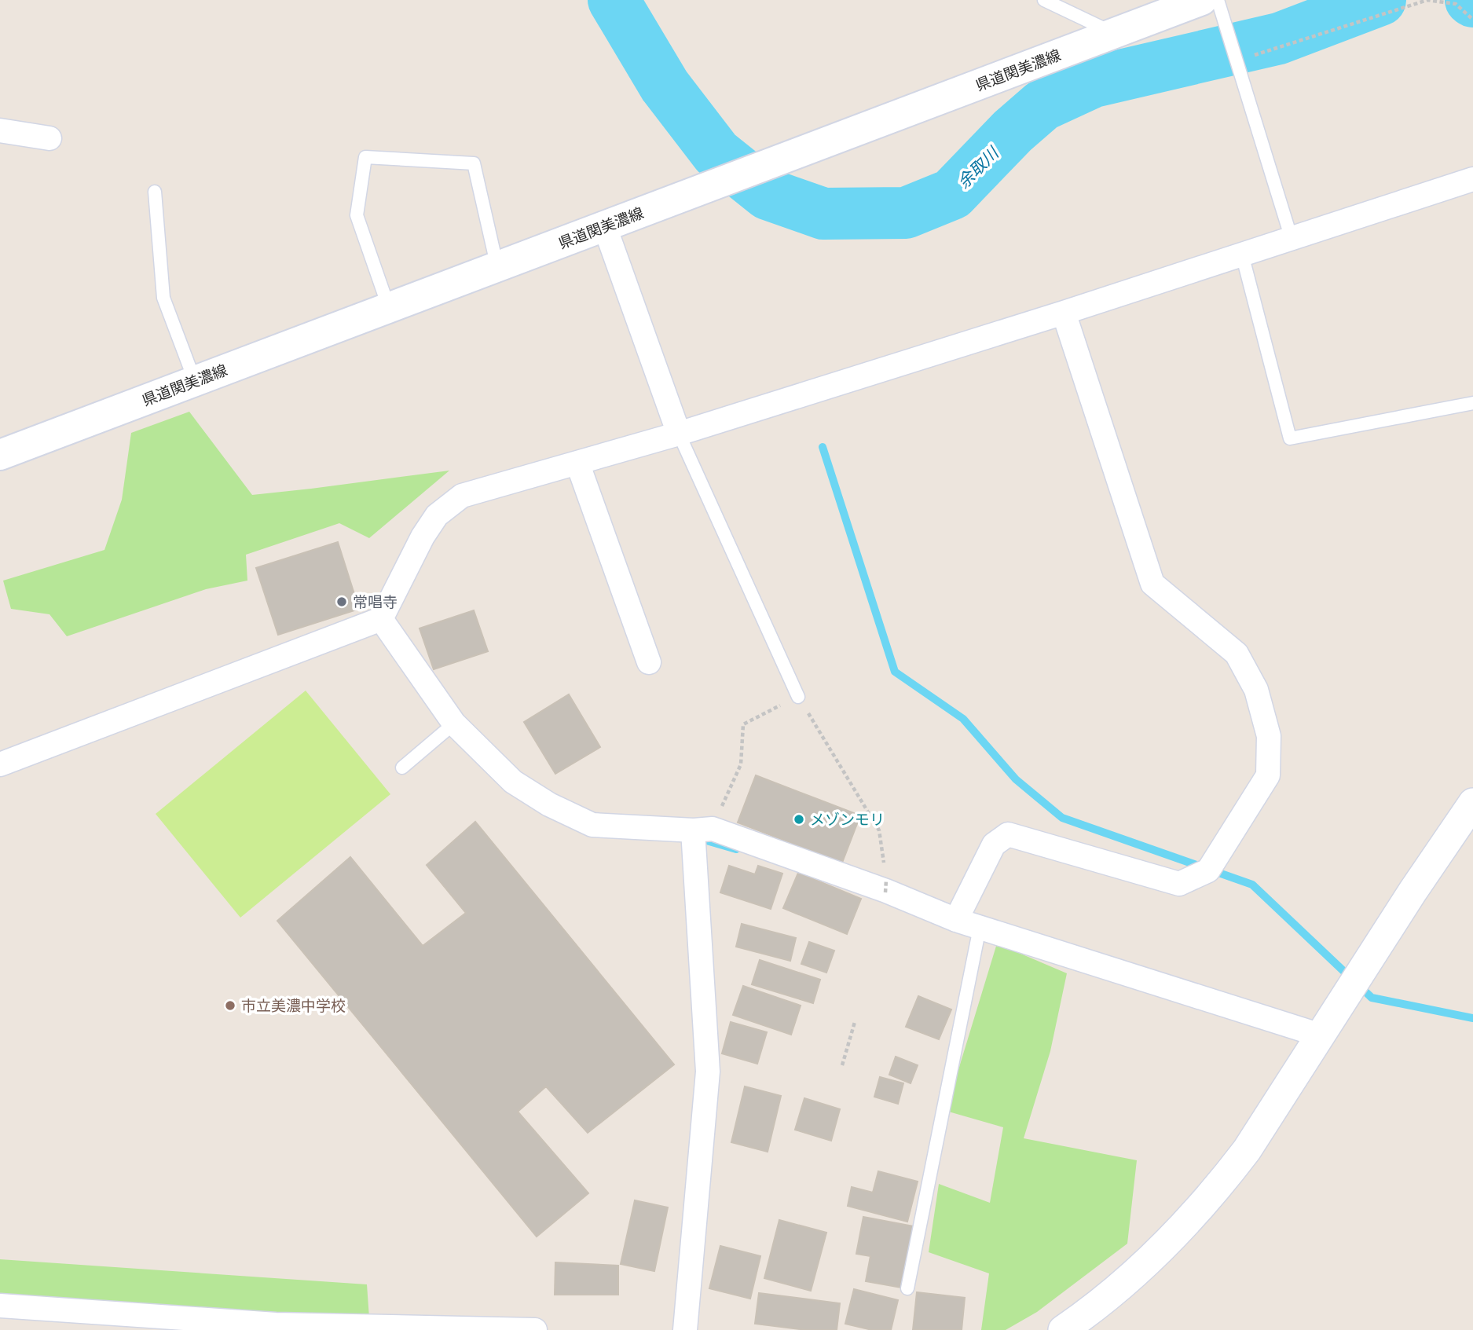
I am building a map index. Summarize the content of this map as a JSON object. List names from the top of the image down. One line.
{"streets":{"main road":["県道関美濃線"]},"water":["余取川"],"places":["常唱寺","メゾンモリ","市立美濃中学校"]}
